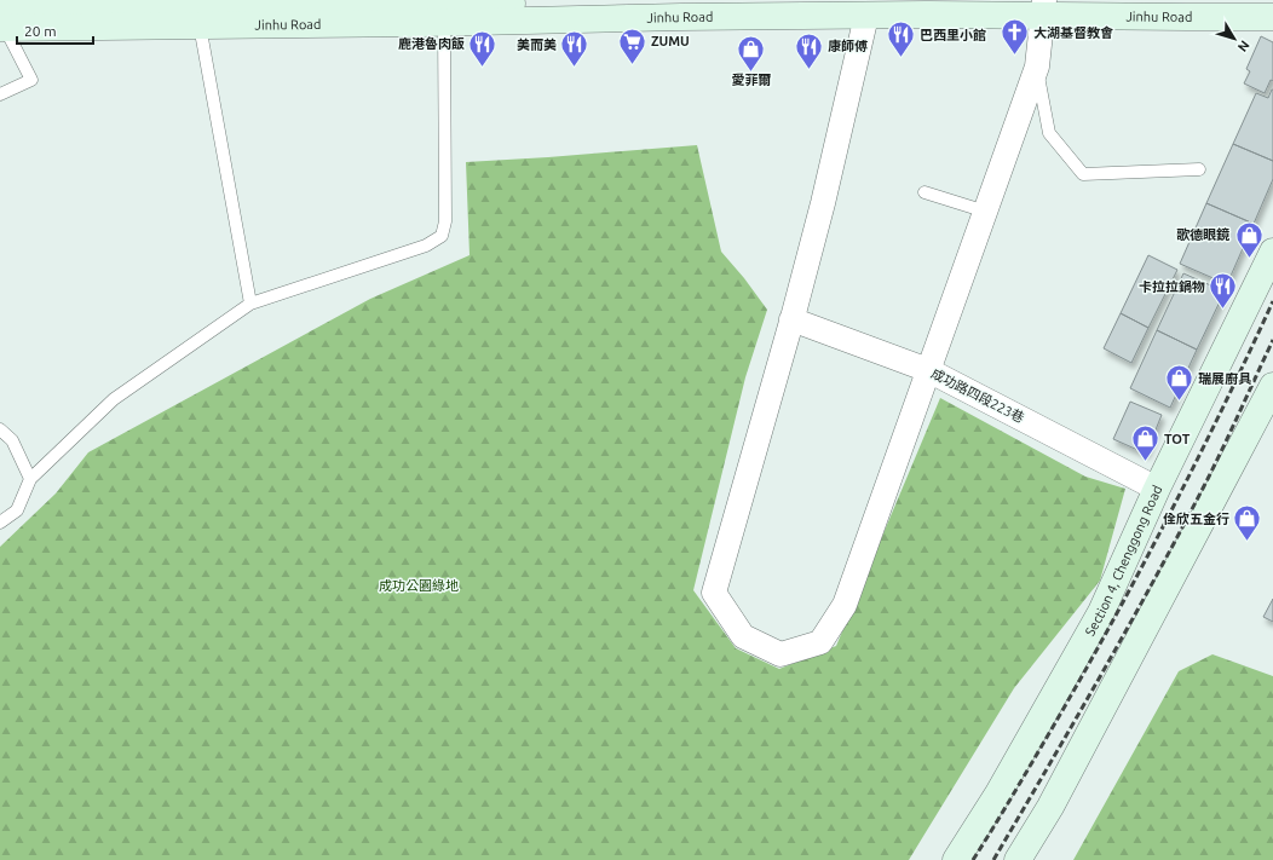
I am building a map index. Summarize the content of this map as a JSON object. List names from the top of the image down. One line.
{"streets":{"main road":["Jinhu Road","Section 4, Chenggong Road"],"street":["成功路四段223巷"]},"crossings":[["成功路四段223巷","Section 4, Chenggong Road"]],"parks":["成功公園綠地"],"places":{"church":["大湖基督教會"],"restaurant":["巴西里小館","鹿港魯肉飯","美而美","康師傅","卡拉拉鍋物"],"supermarket":["ZUMU"],"shop":["愛菲爾","歌德眼鏡","瑞展廚具","TOT","佺欣五金行"]},"scale_bar":"20 m","north":"bottom right"}
